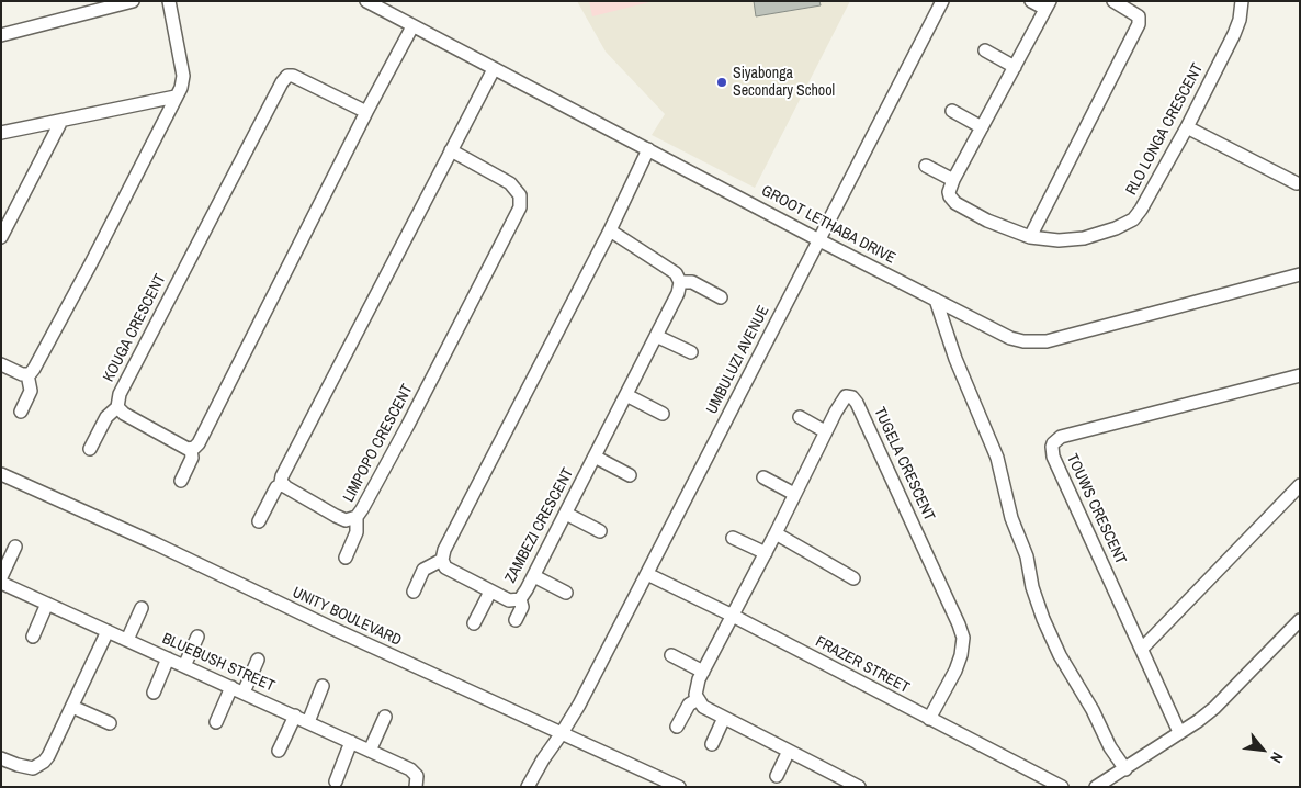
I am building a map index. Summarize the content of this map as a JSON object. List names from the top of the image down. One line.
{"streets":{"street":["RLO LONGA CRESCENT","GROOT LETHABA DRIVE","KOUGA CRESCENT","UMBULUZI AVENUE","LIMPOPO CRESCENT","TUGELA CRESCENT","TOUWS CRESCENT","ZAMBEZI CRESCENT","UNITY BOULEVARD","BLUEBUSH STREET","FRAZER STREET"]},"crossings":[["GROOT LETHABA DRIVE","UMBULUZI AVENUE"],["UMBULUZI AVENUE","UNITY BOULEVARD"],["UMBULUZI AVENUE","FRAZER STREET"],["TUGELA CRESCENT","FRAZER STREET"]],"places":["Siyabonga Secondary School"],"north":"bottom right"}
